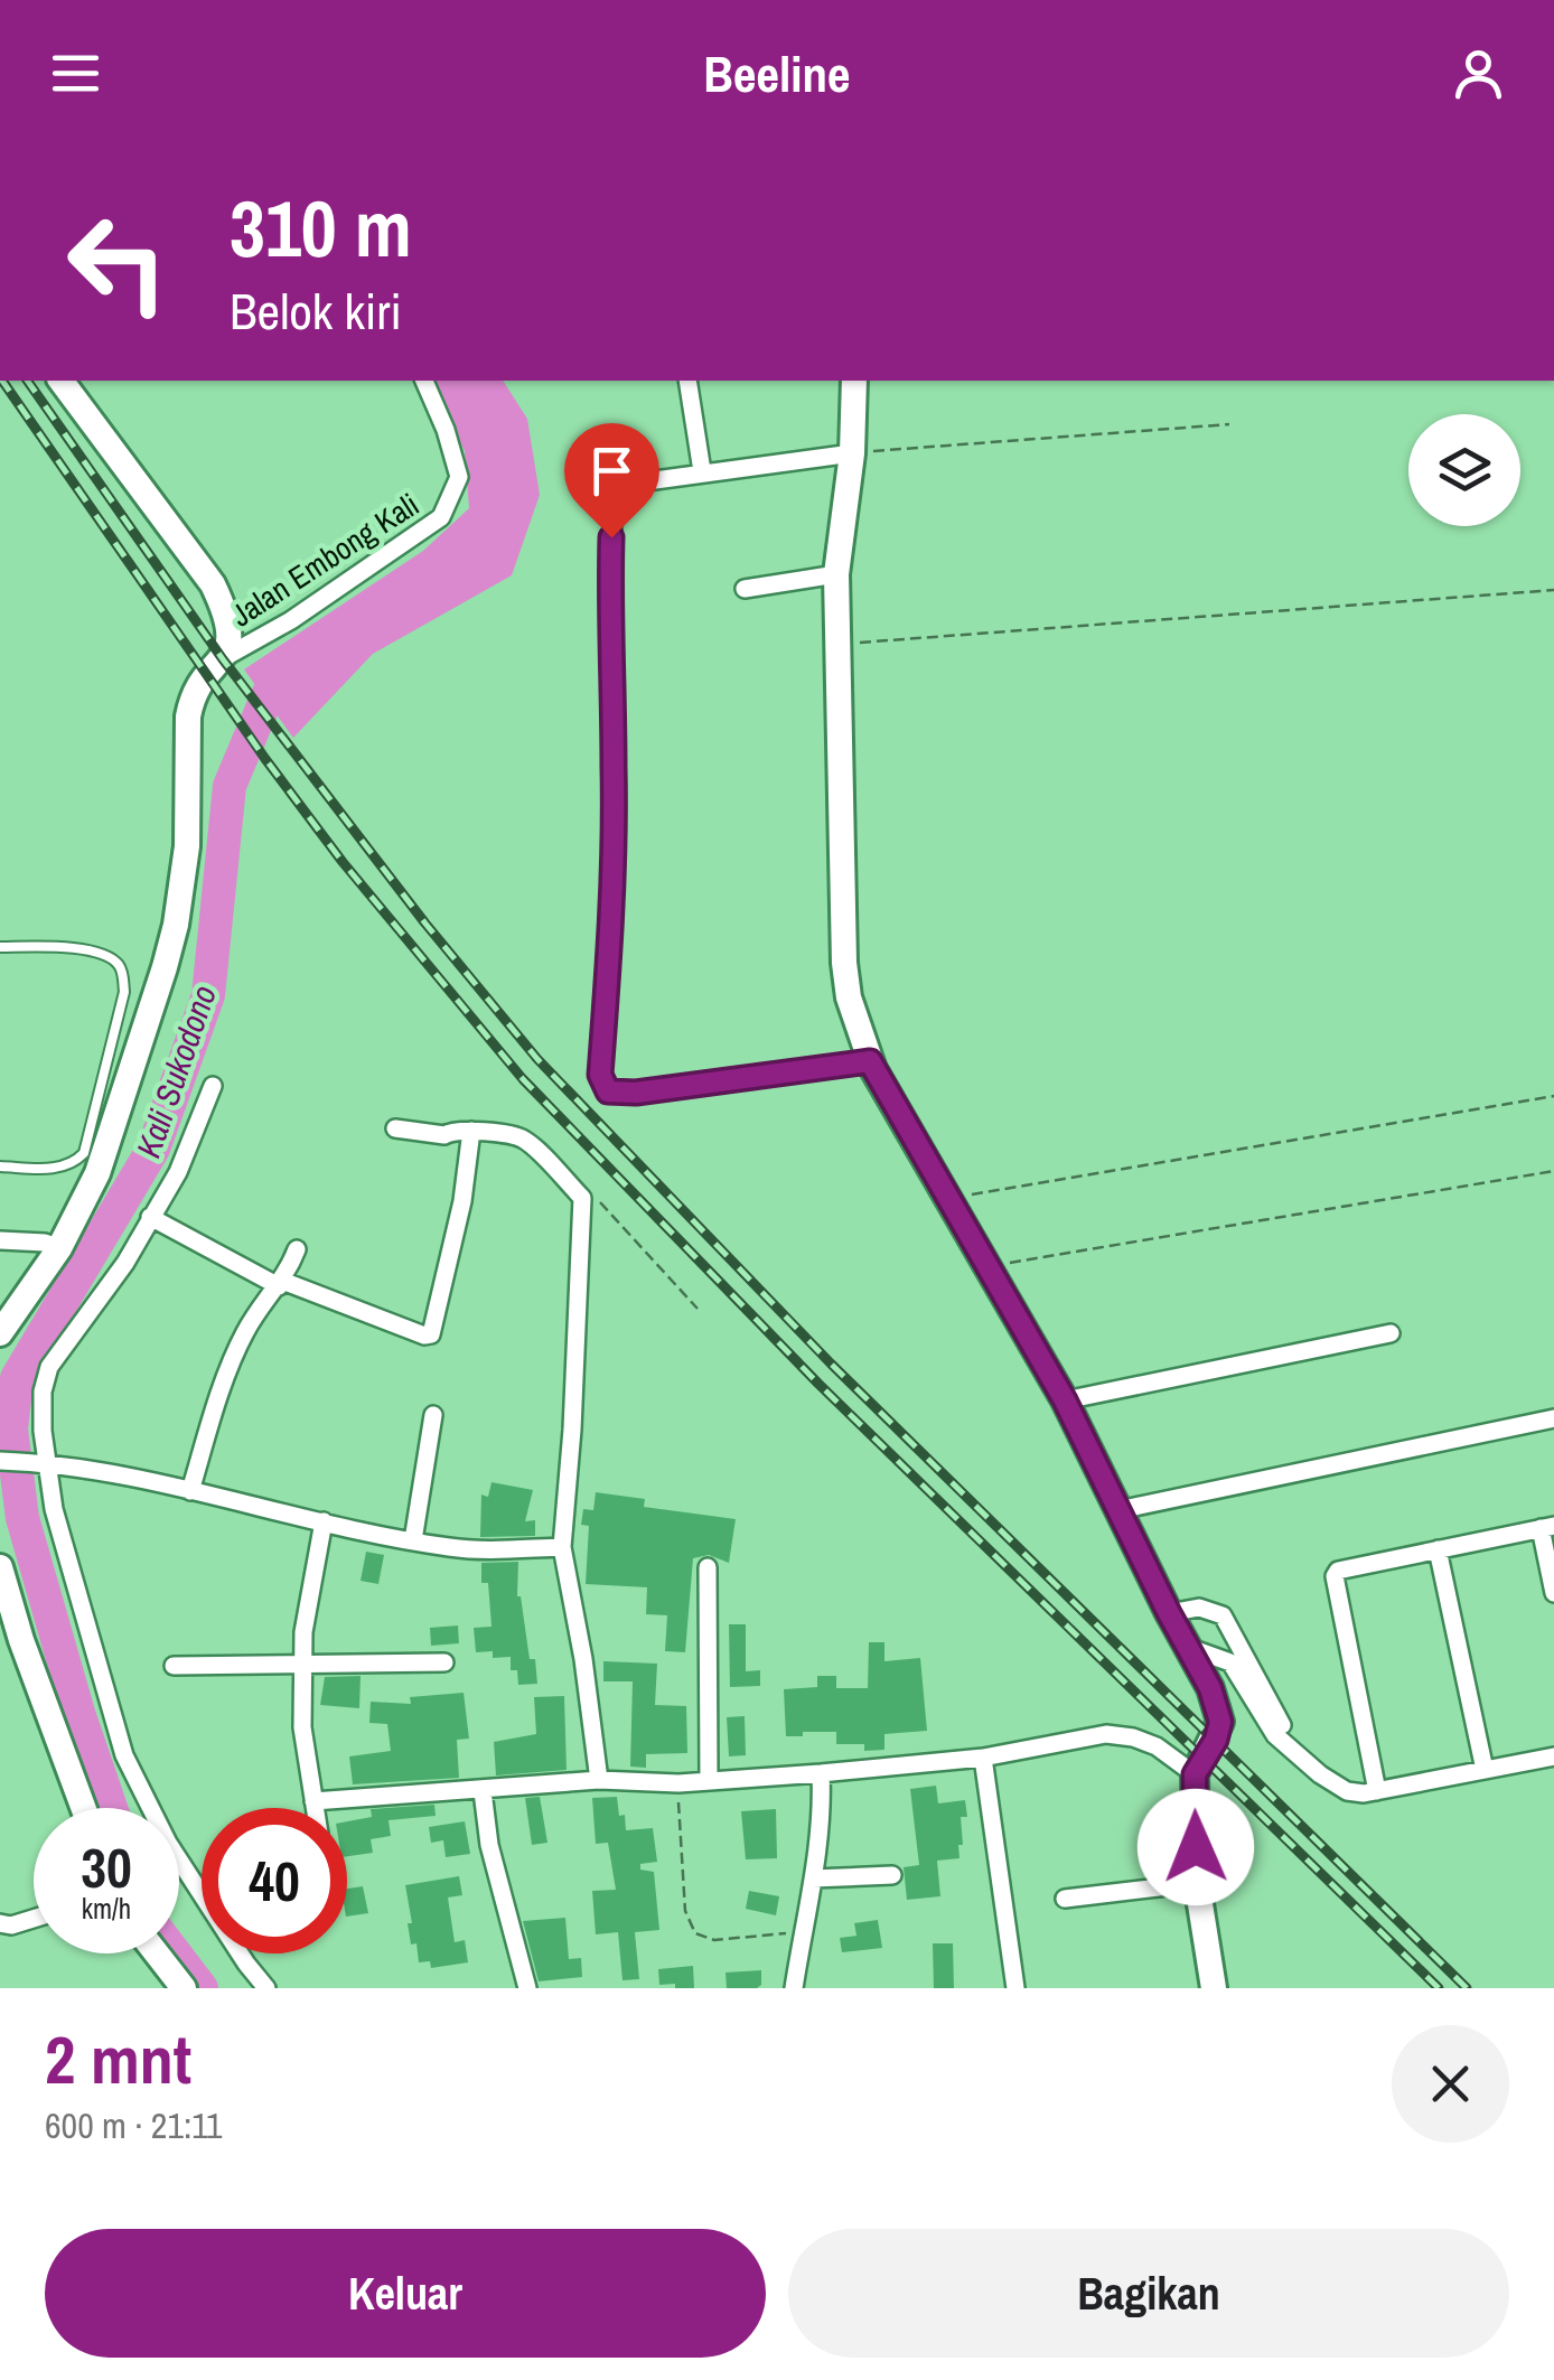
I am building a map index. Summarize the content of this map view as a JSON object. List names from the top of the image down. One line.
{"streets":{"street":["Jalan Embong Kali"]},"water":["Kali Sukodono"],"page":{"header":"Beeline","turn":["310 m","Belok kiri"],"speed":"30 km/h","limit":"40","heading":["2 mnt","600 m · 21:11"],"buttons":["Keluar","Bagikan"]}}
